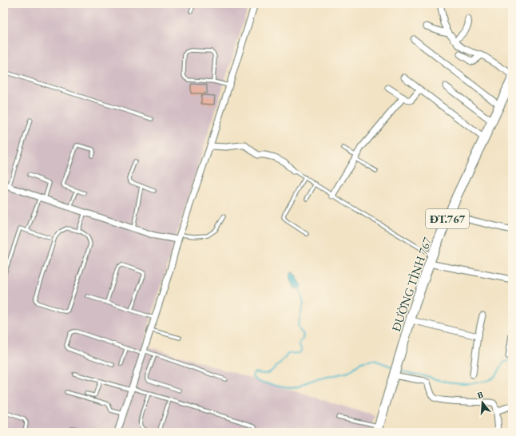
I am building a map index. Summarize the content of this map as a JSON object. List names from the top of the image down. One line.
{"streets":{"main road":["ĐT.767","ĐƯỜNG TỈNH 767"]},"north":"top"}
